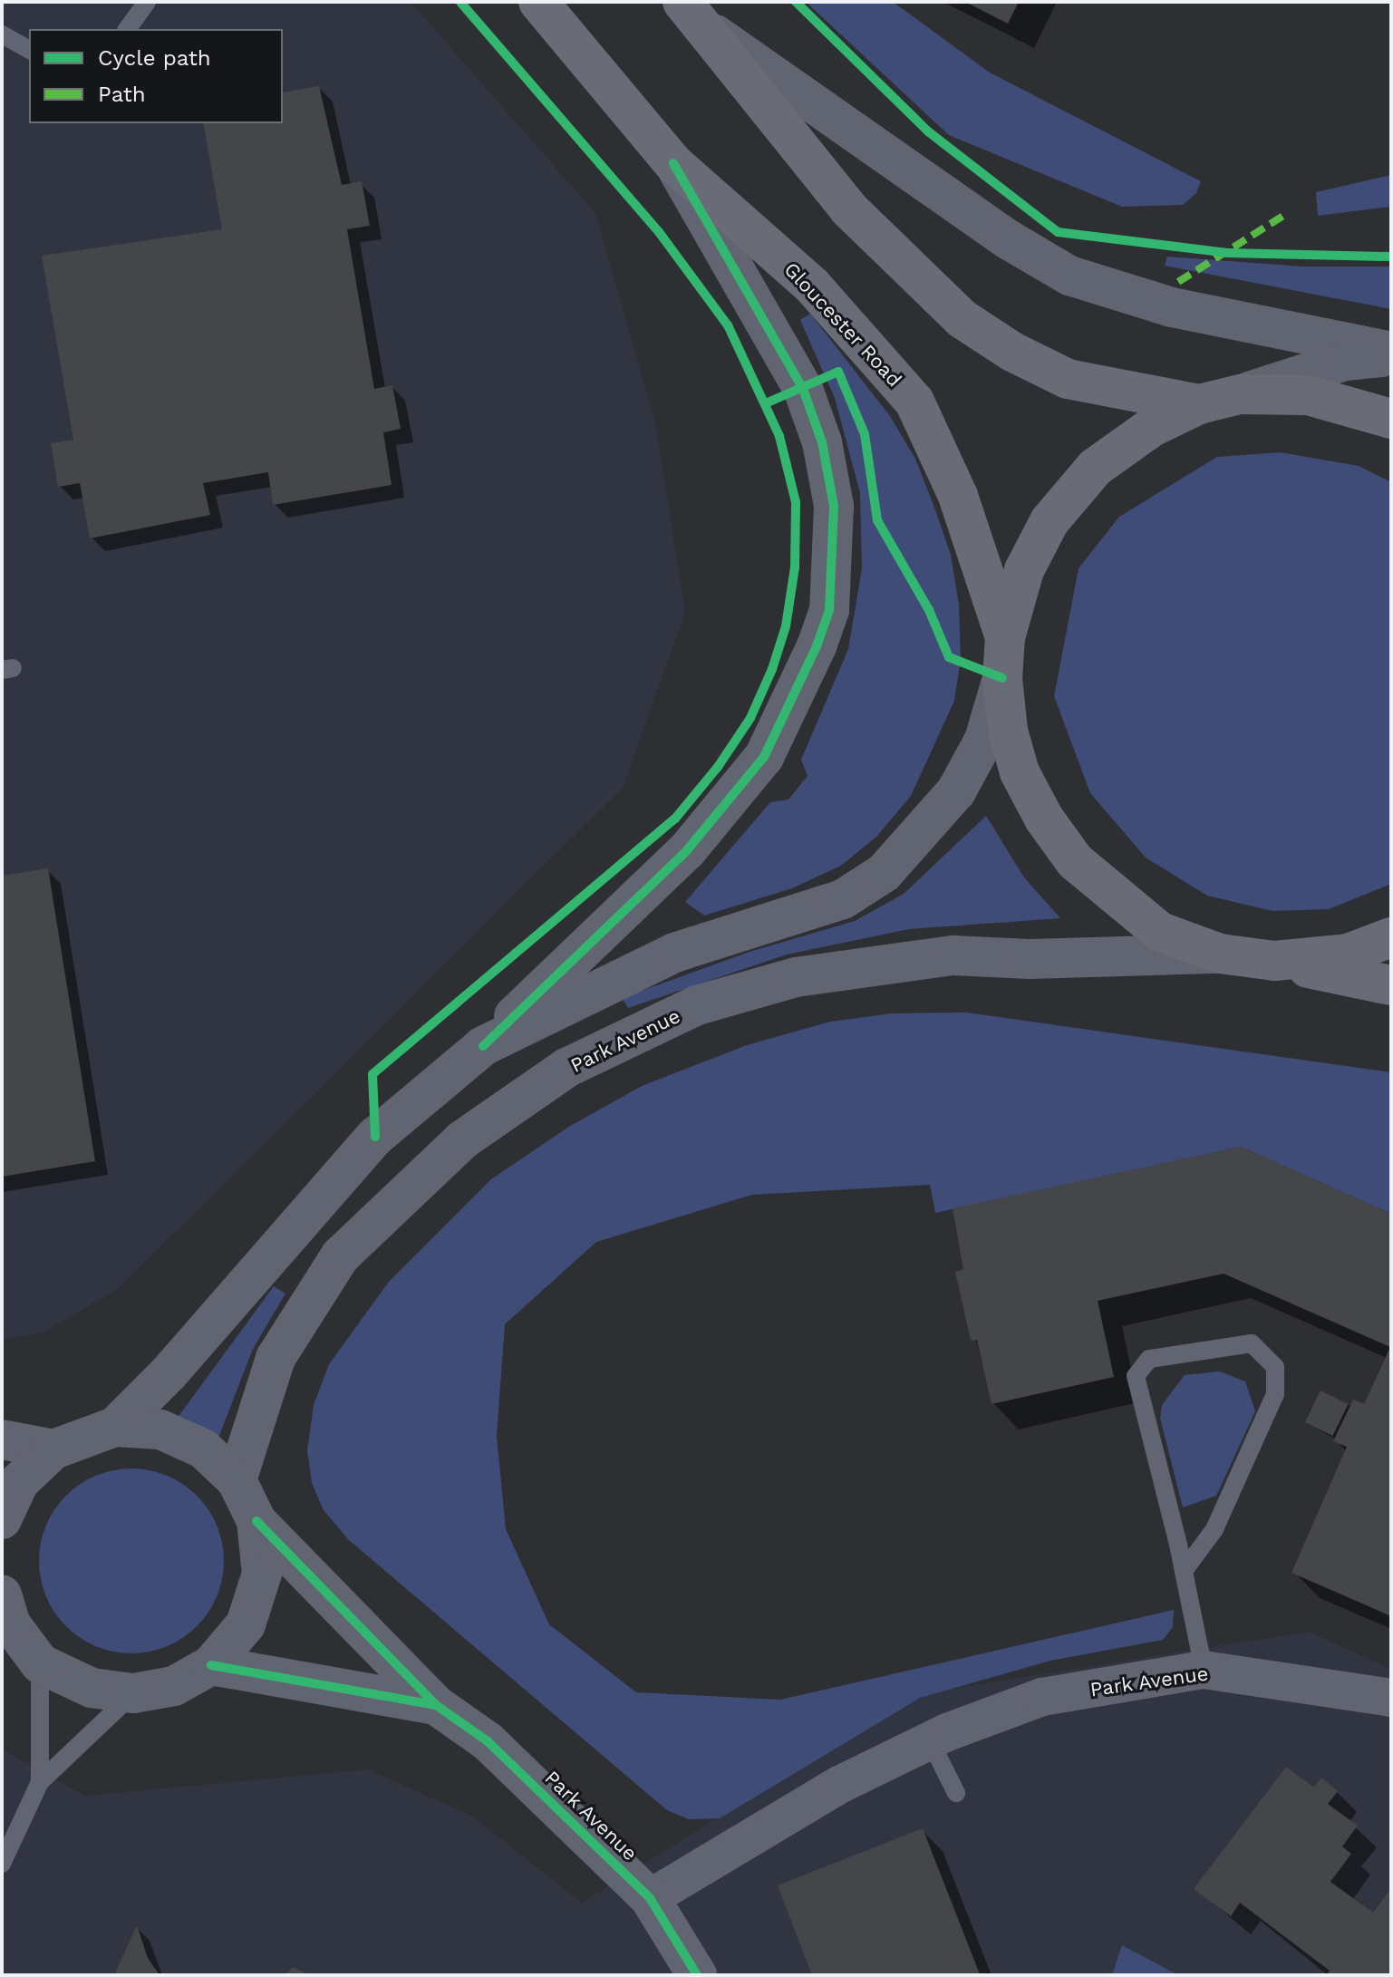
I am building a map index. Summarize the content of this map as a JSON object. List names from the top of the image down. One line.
{"streets":{"main road":["Gloucester Road"],"street":["Park Avenue"]},"legend":["Cycle path","Path"]}
